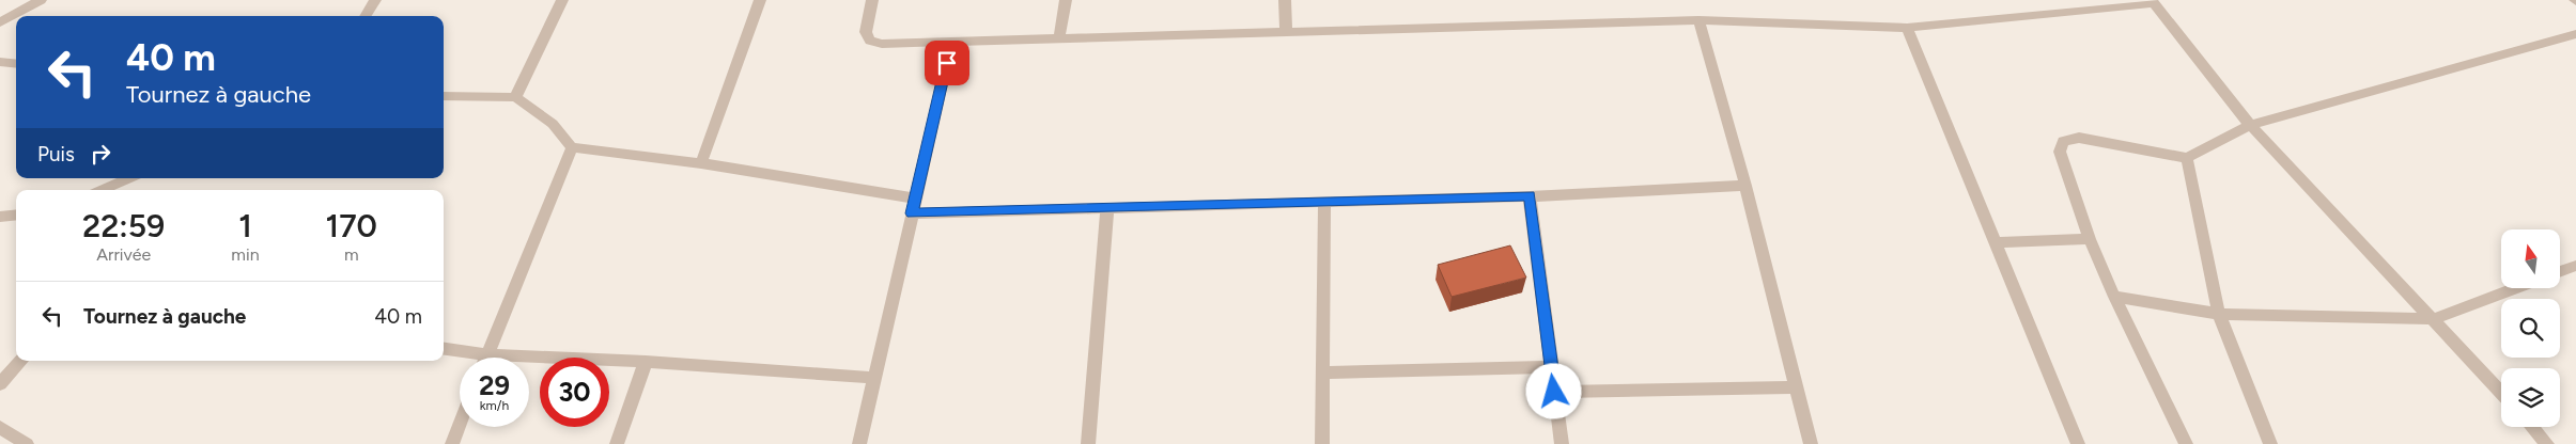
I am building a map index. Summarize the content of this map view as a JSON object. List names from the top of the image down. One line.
{"north":"top","page":{"turn":["40 m","Tournez à gauche"],"then":"Puis","eta":["22:59","Arrivée","1","min","170","m"],"list":[{"name":"Tournez à gauche","value":"40 m"}],"speed":"29 km/h","limit":"30"}}
